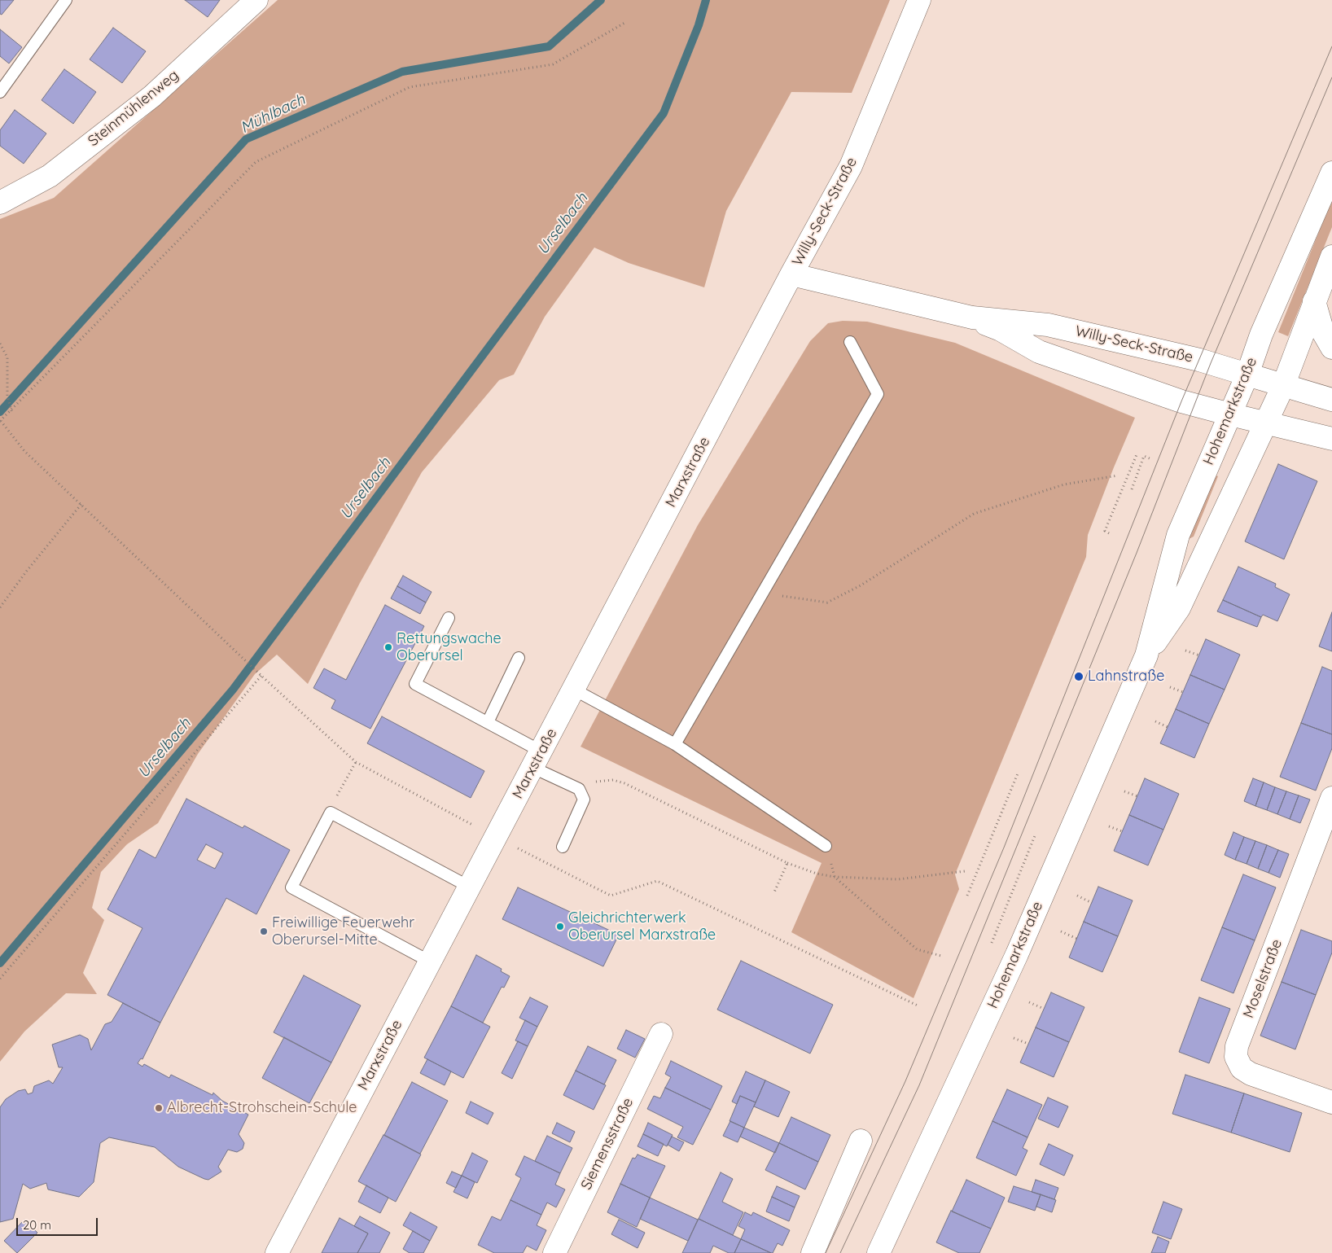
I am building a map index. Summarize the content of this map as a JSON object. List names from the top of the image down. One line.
{"streets":{"street":["Steinmühlenweg","Willy-Seck-Straße","Hohemarkstraße","Marxstraße","Moselstraße","Siemensstraße"]},"crossings":[["Willy-Seck-Straße","Hohemarkstraße"],["Willy-Seck-Straße","Marxstraße"]],"water":["Mühlbach","Urselbach"],"places":["Rettungswache Oberursel","Lahnstraße","Gleichrichterwerk Oberursel Marxstraße","Freiwillige Feuerwehr Oberursel-Mitte","Albrecht-Strohschein-Schule"],"scale_bar":"20 m"}
